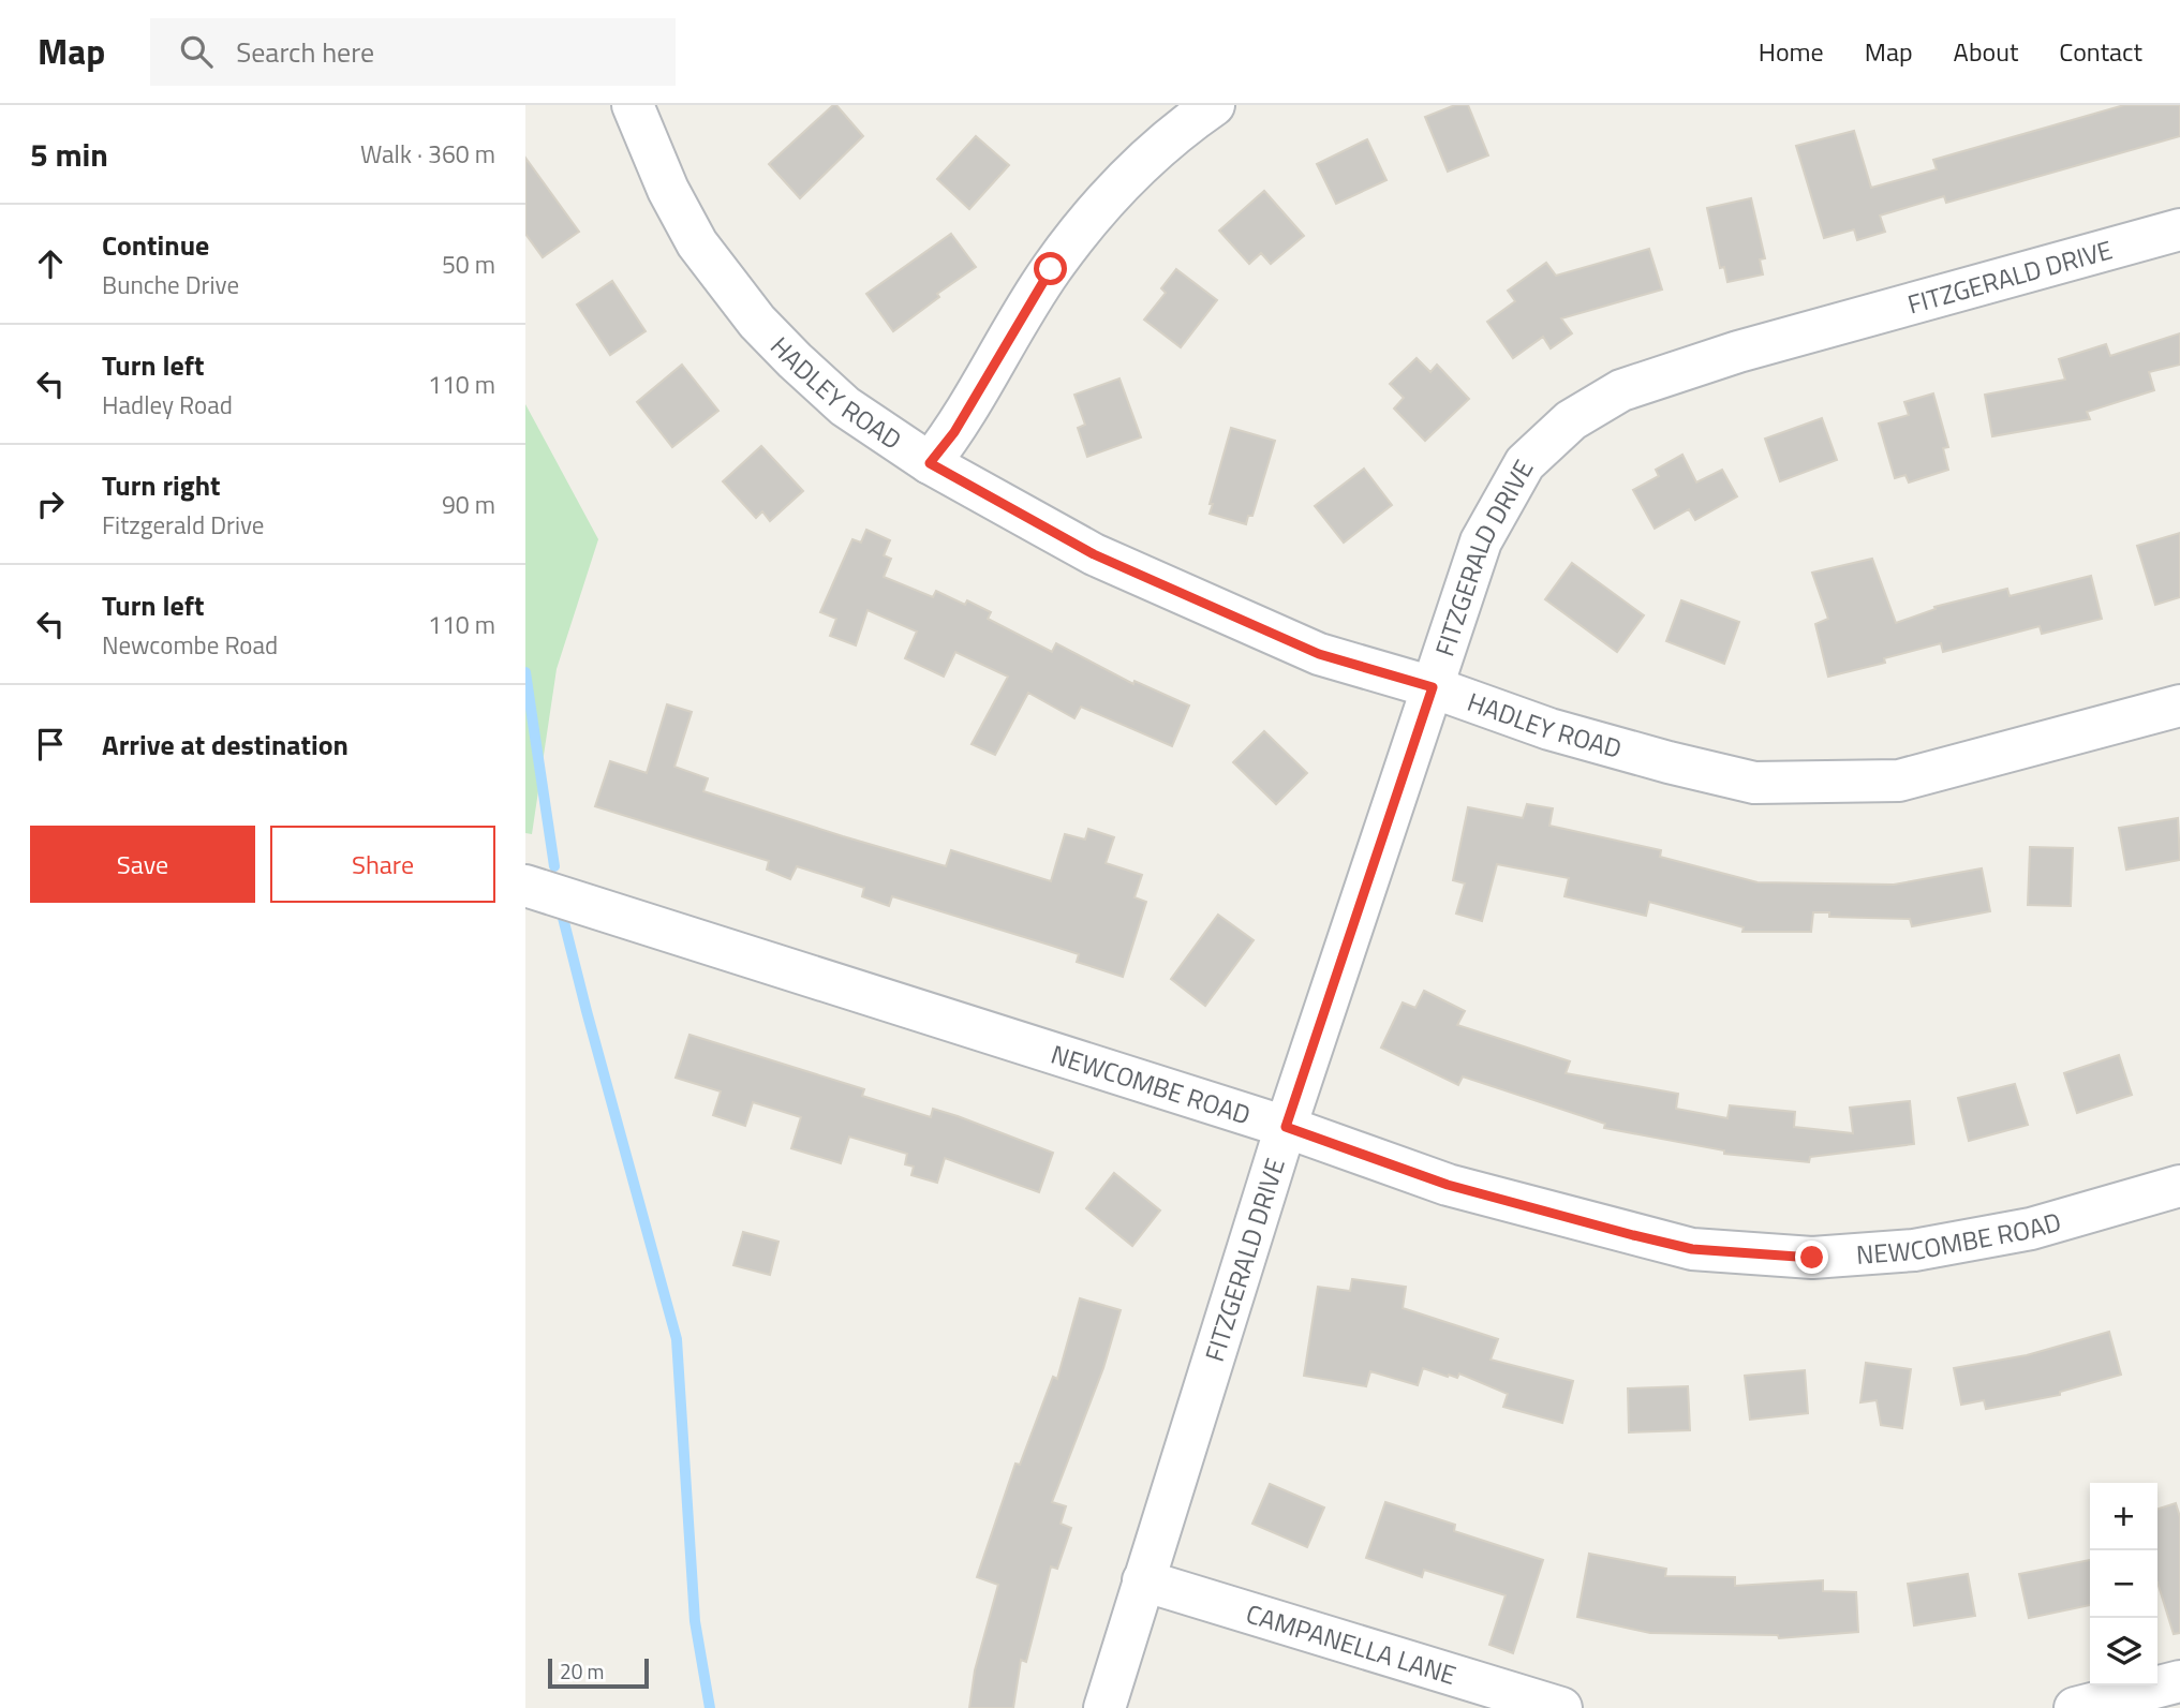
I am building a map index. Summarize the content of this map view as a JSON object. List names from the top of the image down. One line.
{"streets":{"street":["FITZGERALD DRIVE","HADLEY ROAD","NEWCOMBE ROAD","CAMPANELLA LANE"]},"crossings":[["FITZGERALD DRIVE","HADLEY ROAD"],["FITZGERALD DRIVE","NEWCOMBE ROAD"],["FITZGERALD DRIVE","CAMPANELLA LANE"]],"scale_bar":"20 m","page":{"header":"Map","search":"Search here","nav":["Home","Map","About","Contact"],"heading":["5 min","Walk · 360 m"],"list":[["Continue","Bunche Drive","50 m"],["Turn left","Hadley Road","110 m"],["Turn right","Fitzgerald Drive","90 m"],["Turn left","Newcombe Road","110 m"],"Arrive at destination"],"buttons":["Save","Share"],"map_buttons":["+","−"],"scale":"20 m"}}
